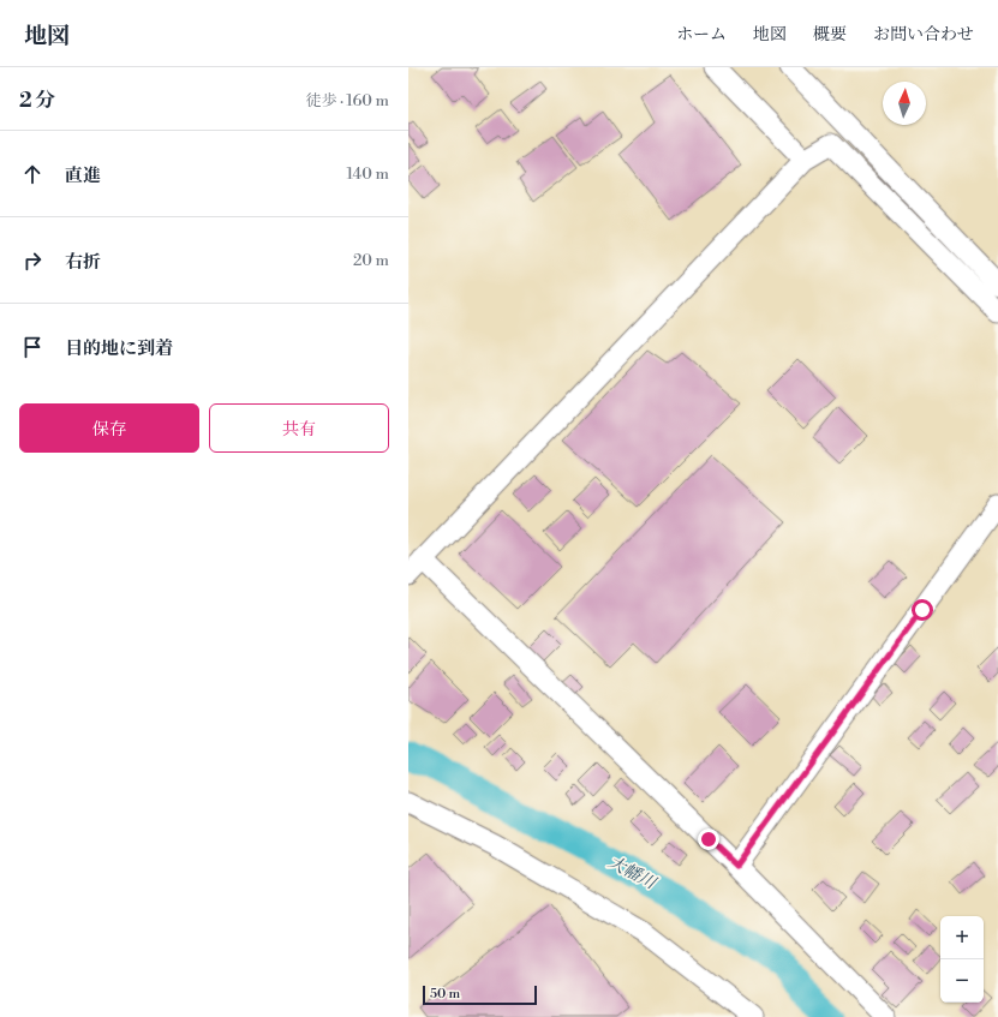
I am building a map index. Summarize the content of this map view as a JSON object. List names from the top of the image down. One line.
{"water":["大幡川"],"scale_bar":"50 m","north":"top","page":{"header":"地図","nav":["ホーム","地図","概要","お問い合わせ"],"heading":["2 分","徒歩 · 160 m"],"list":[["直進","140 m"],["右折","20 m"],"目的地に到着"],"buttons":["保存","共有"],"map_buttons":["+","−"],"scale":"50 m"}}
